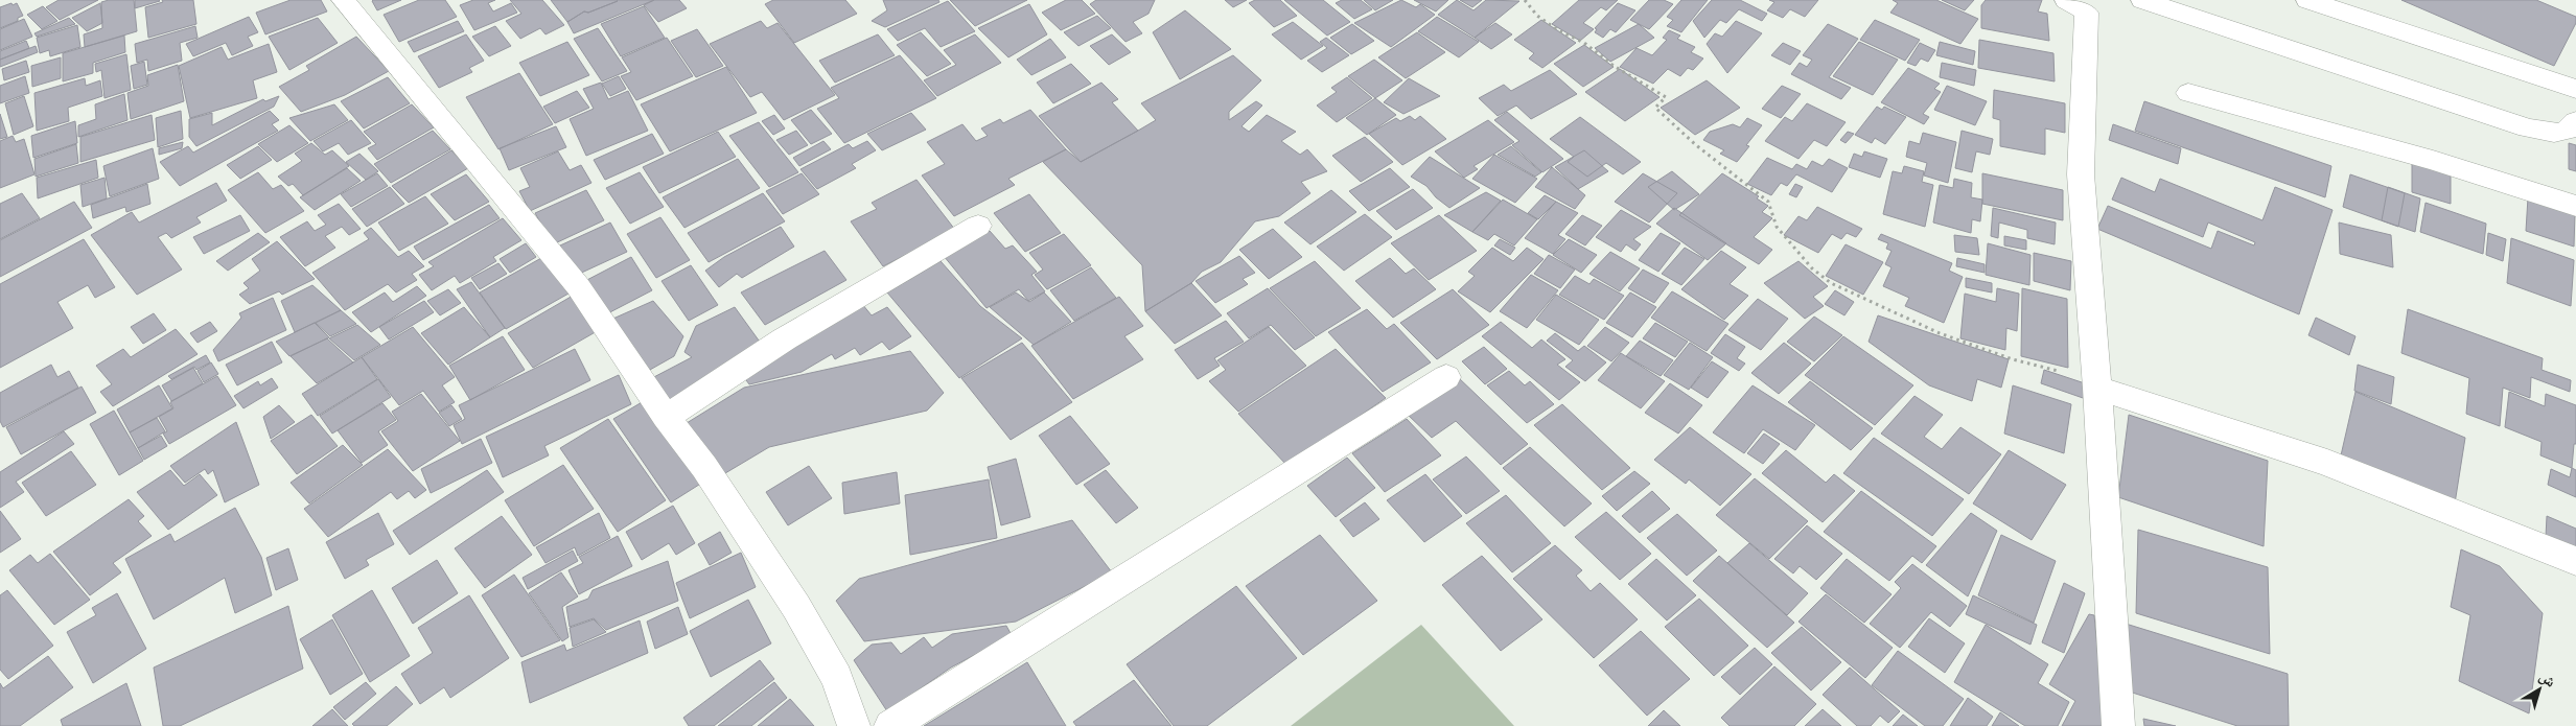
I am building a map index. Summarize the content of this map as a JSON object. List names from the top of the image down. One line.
{"north":"top right"}
